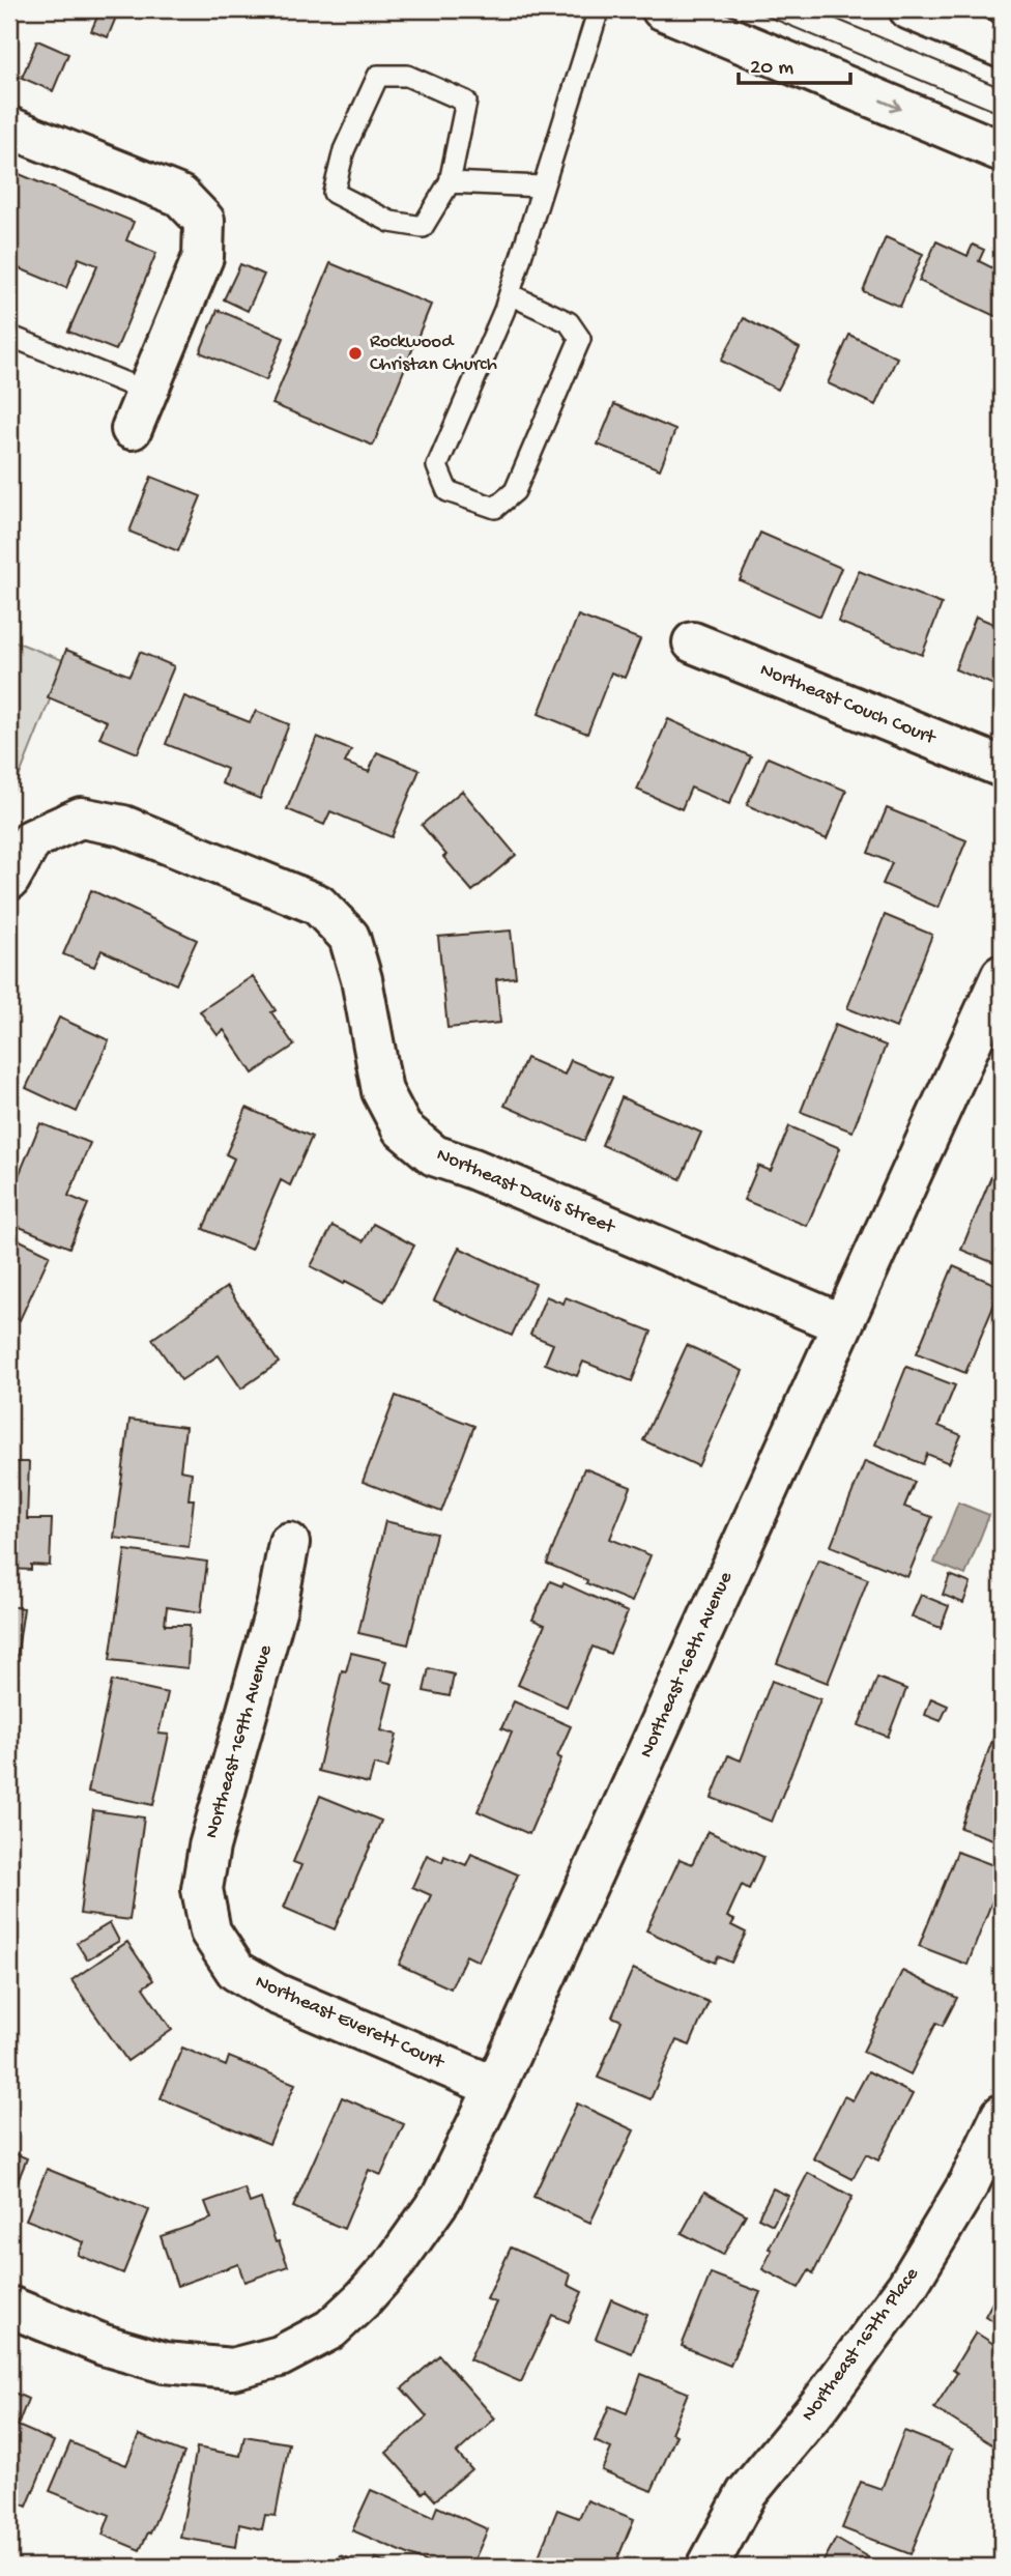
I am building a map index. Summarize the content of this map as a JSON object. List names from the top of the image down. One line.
{"streets":{"street":["Northeast Couch Court","Northeast Davis Street","Northeast 168th Avenue","Northeast 169th Avenue","Northeast Everett Court","Northeast 167th Place"]},"crossings":[["Northeast Davis Street","Northeast 168th Avenue"],["Northeast 168th Avenue","Northeast Everett Court"],["Northeast 169th Avenue","Northeast Everett Court"]],"places":["Rockwood Christan Church"],"scale_bar":"20 m"}
